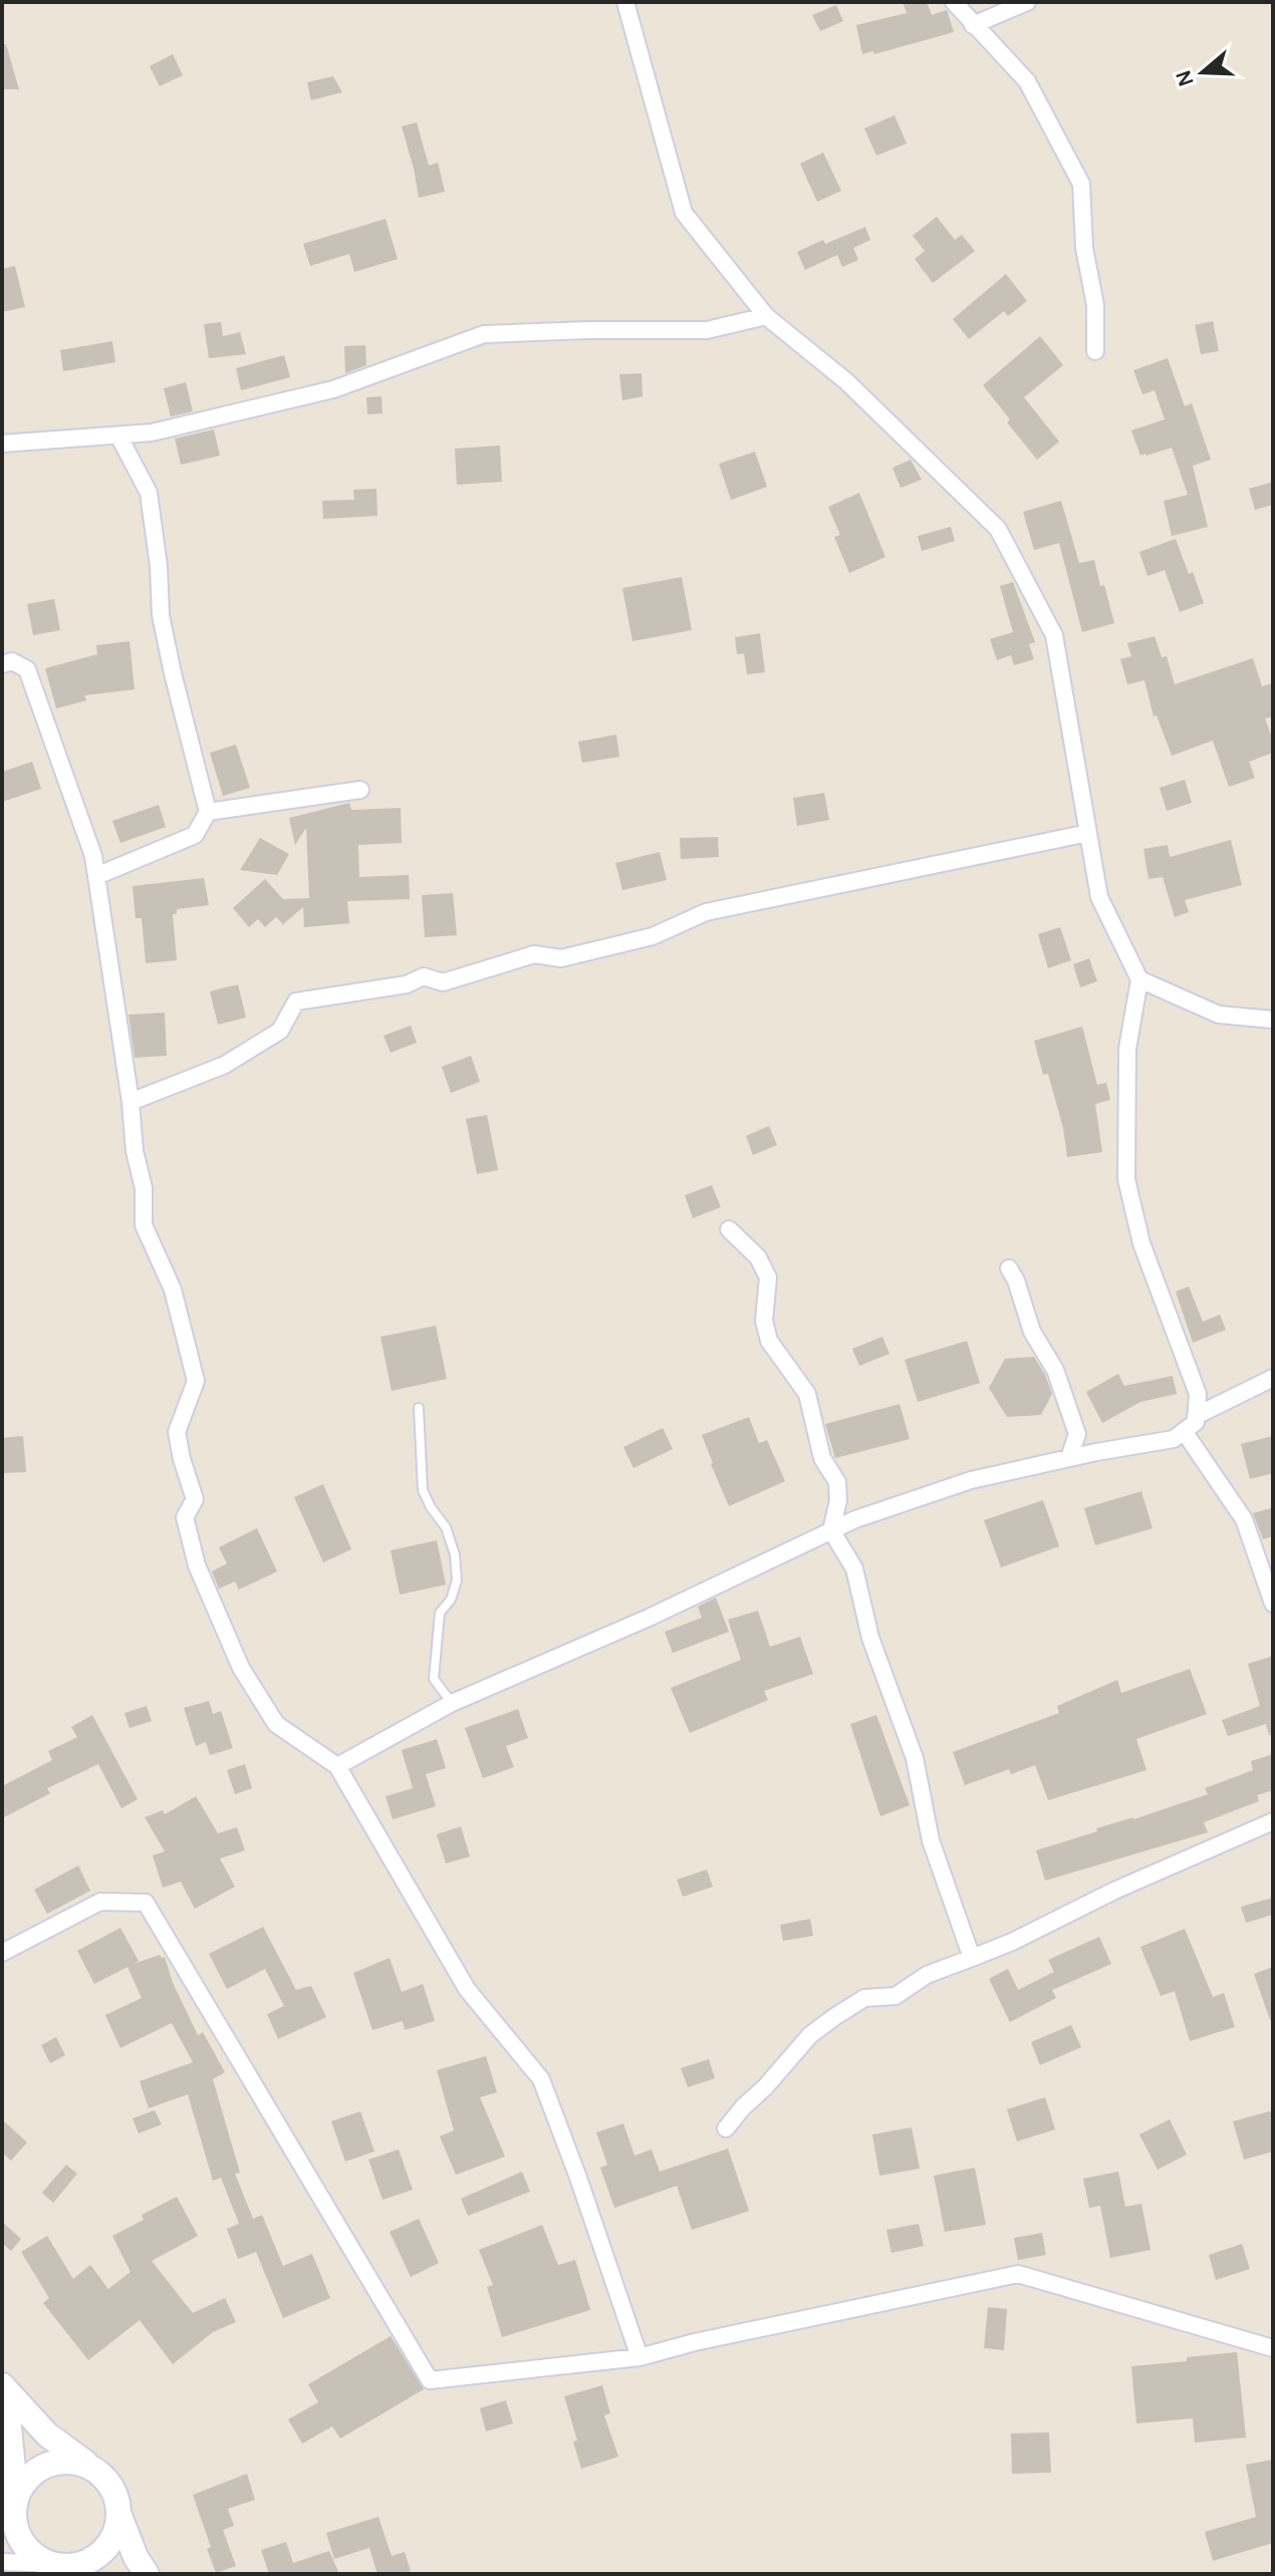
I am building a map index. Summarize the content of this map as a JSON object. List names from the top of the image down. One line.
{"north":"left"}
